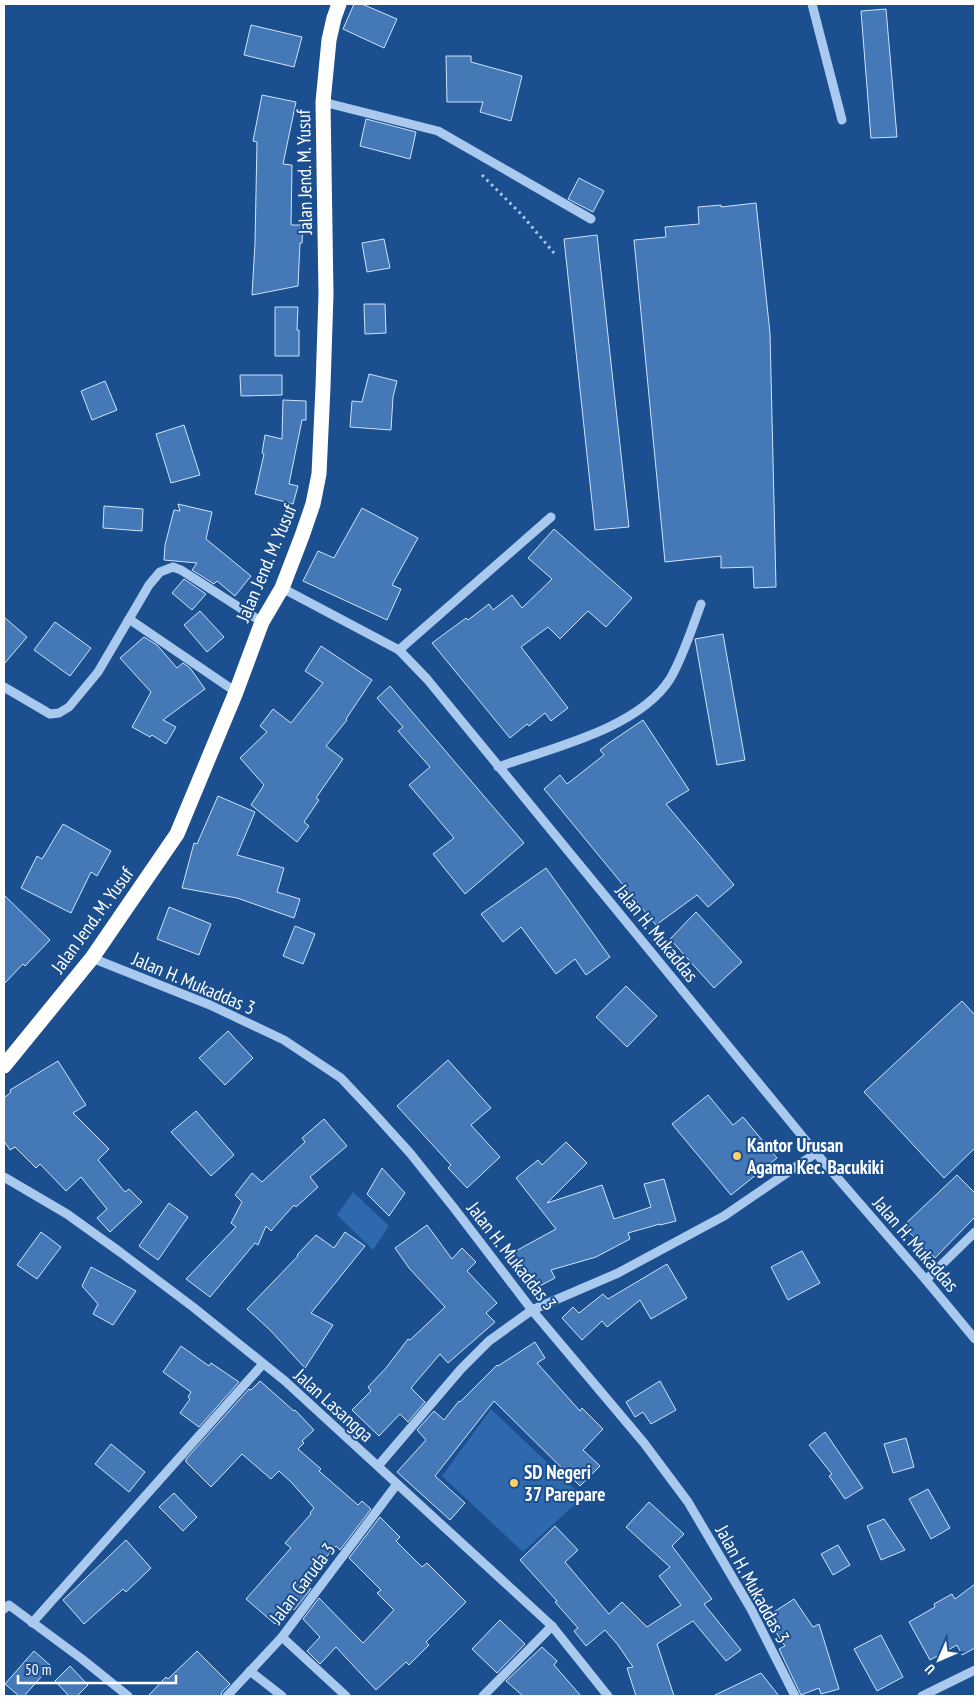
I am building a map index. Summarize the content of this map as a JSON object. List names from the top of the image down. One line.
{"streets":{"highway":["Jalan Jend. M. Yusuf"],"street":["Jalan H. Mukaddas","Jalan H. Mukaddas 3","Jalan Lasangga","Jalan Garuda 3"]},"crossings":[["Jalan Jend. M. Yusuf","Jalan H. Mukaddas"],["Jalan Jend. M. Yusuf","Jalan H. Mukaddas 3"],["Jalan Lasangga","Jalan Garuda 3"]],"places":["Kantor Urusan Agama Kec. Bacukiki","SD Negeri 37 Parepare"],"scale_bar":"50 m","north":"bottom left"}
